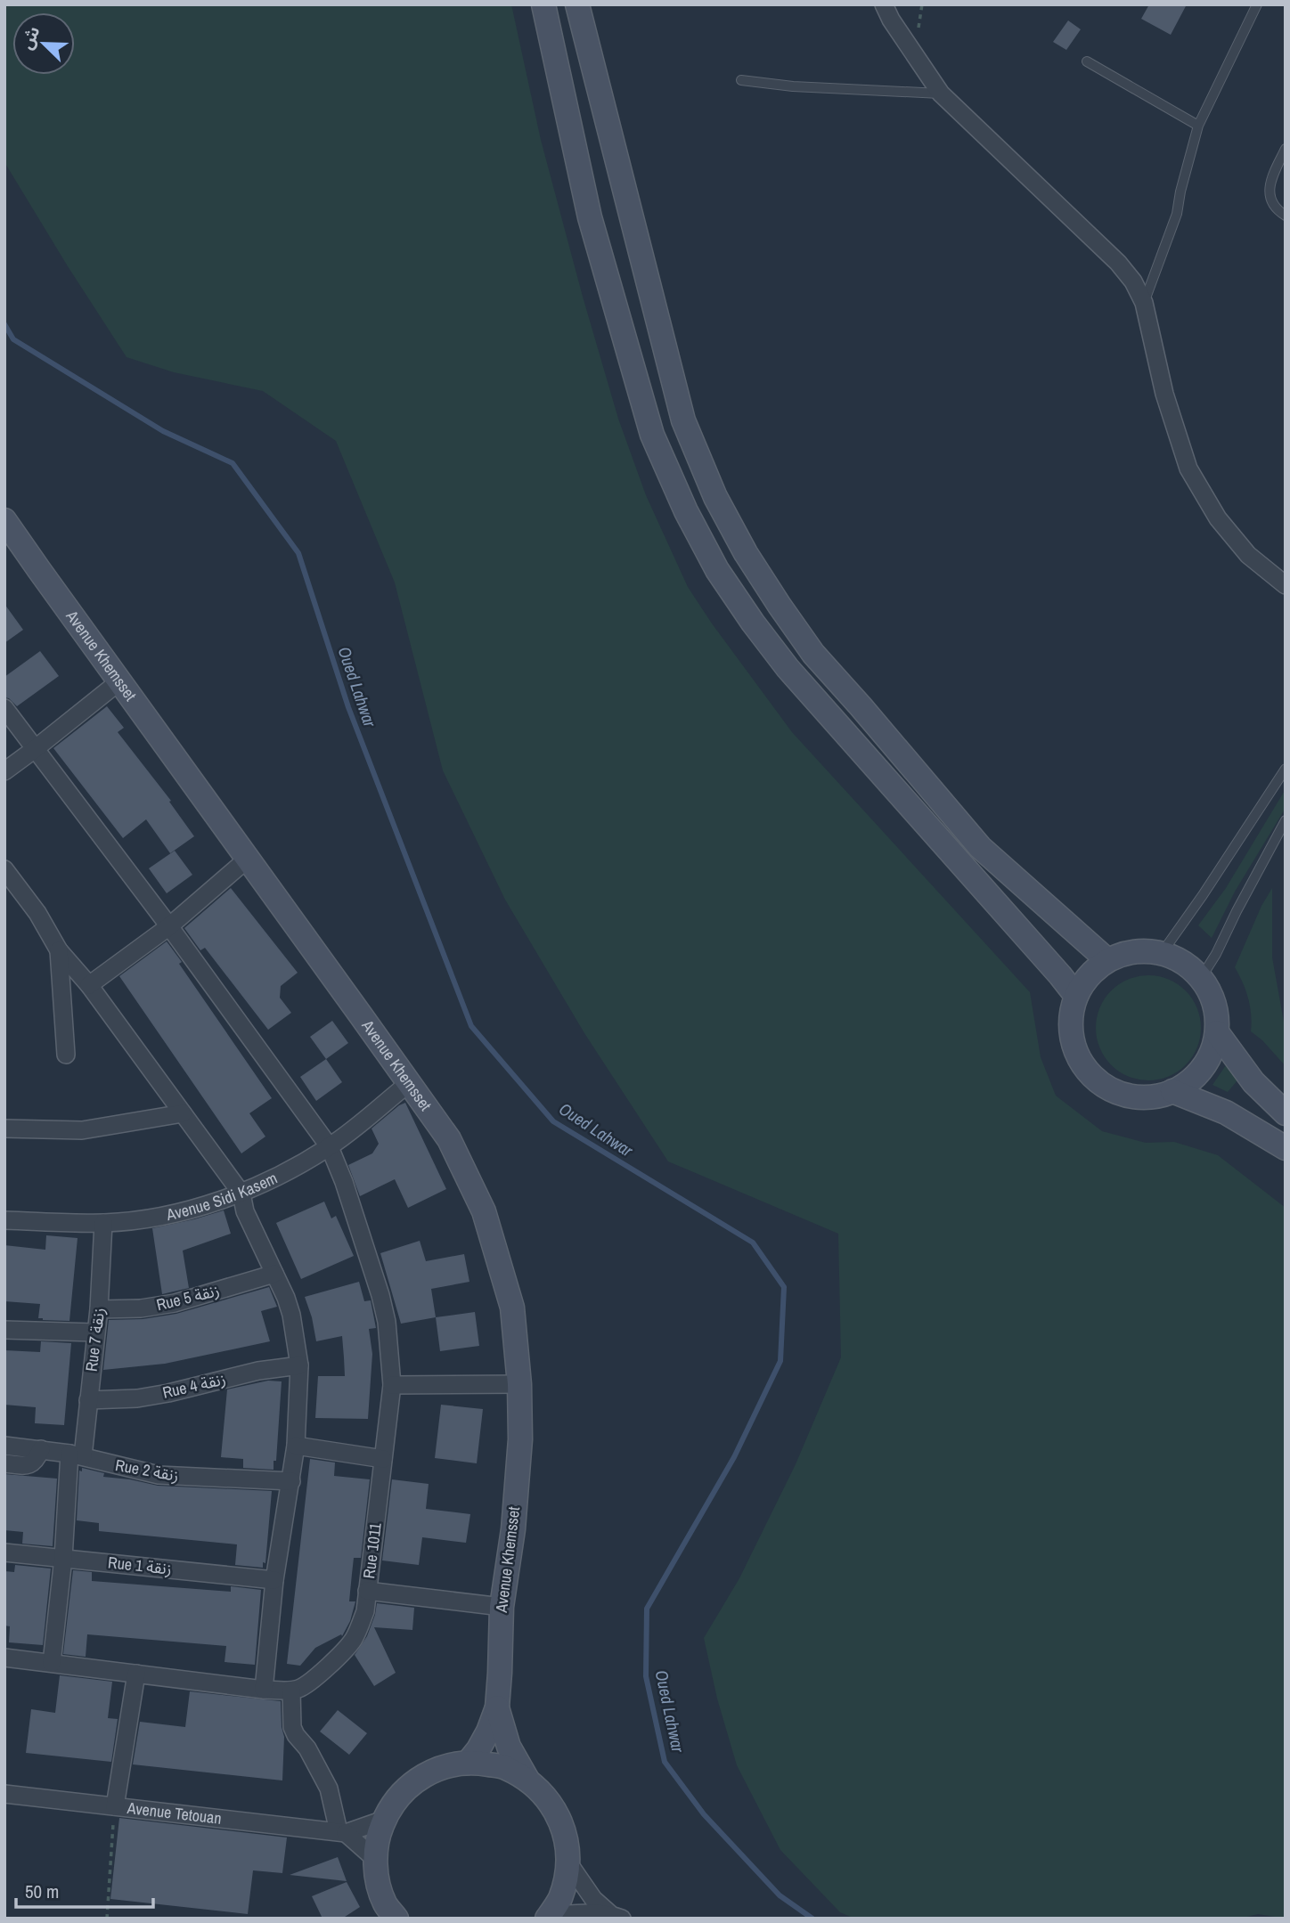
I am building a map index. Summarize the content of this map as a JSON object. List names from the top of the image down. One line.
{"streets":{"street":["Avenue Khemsset","Avenue Sidi Kasem","Rue 5 زنقة","Rue 7 زنقة","Rue 4 زنقة","Rue 2 زنقة","Rue 1011","Rue 1 زنقة","Avenue Tetouan"]},"crossings":[["Avenue Khemsset","Avenue Sidi Kasem"],["Avenue Sidi Kasem","Rue 7 زنقة"],["Avenue Sidi Kasem","Rue 1011"],["Rue 5 زنقة","Rue 7 زنقة"],["Rue 7 زنقة","Rue 4 زنقة"],["Rue 7 زنقة","Rue 2 زنقة"],["Rue 7 زنقة","Rue 1 زنقة"]],"water":["Oued Lahwar"],"scale_bar":"50 m","north":"top left"}
